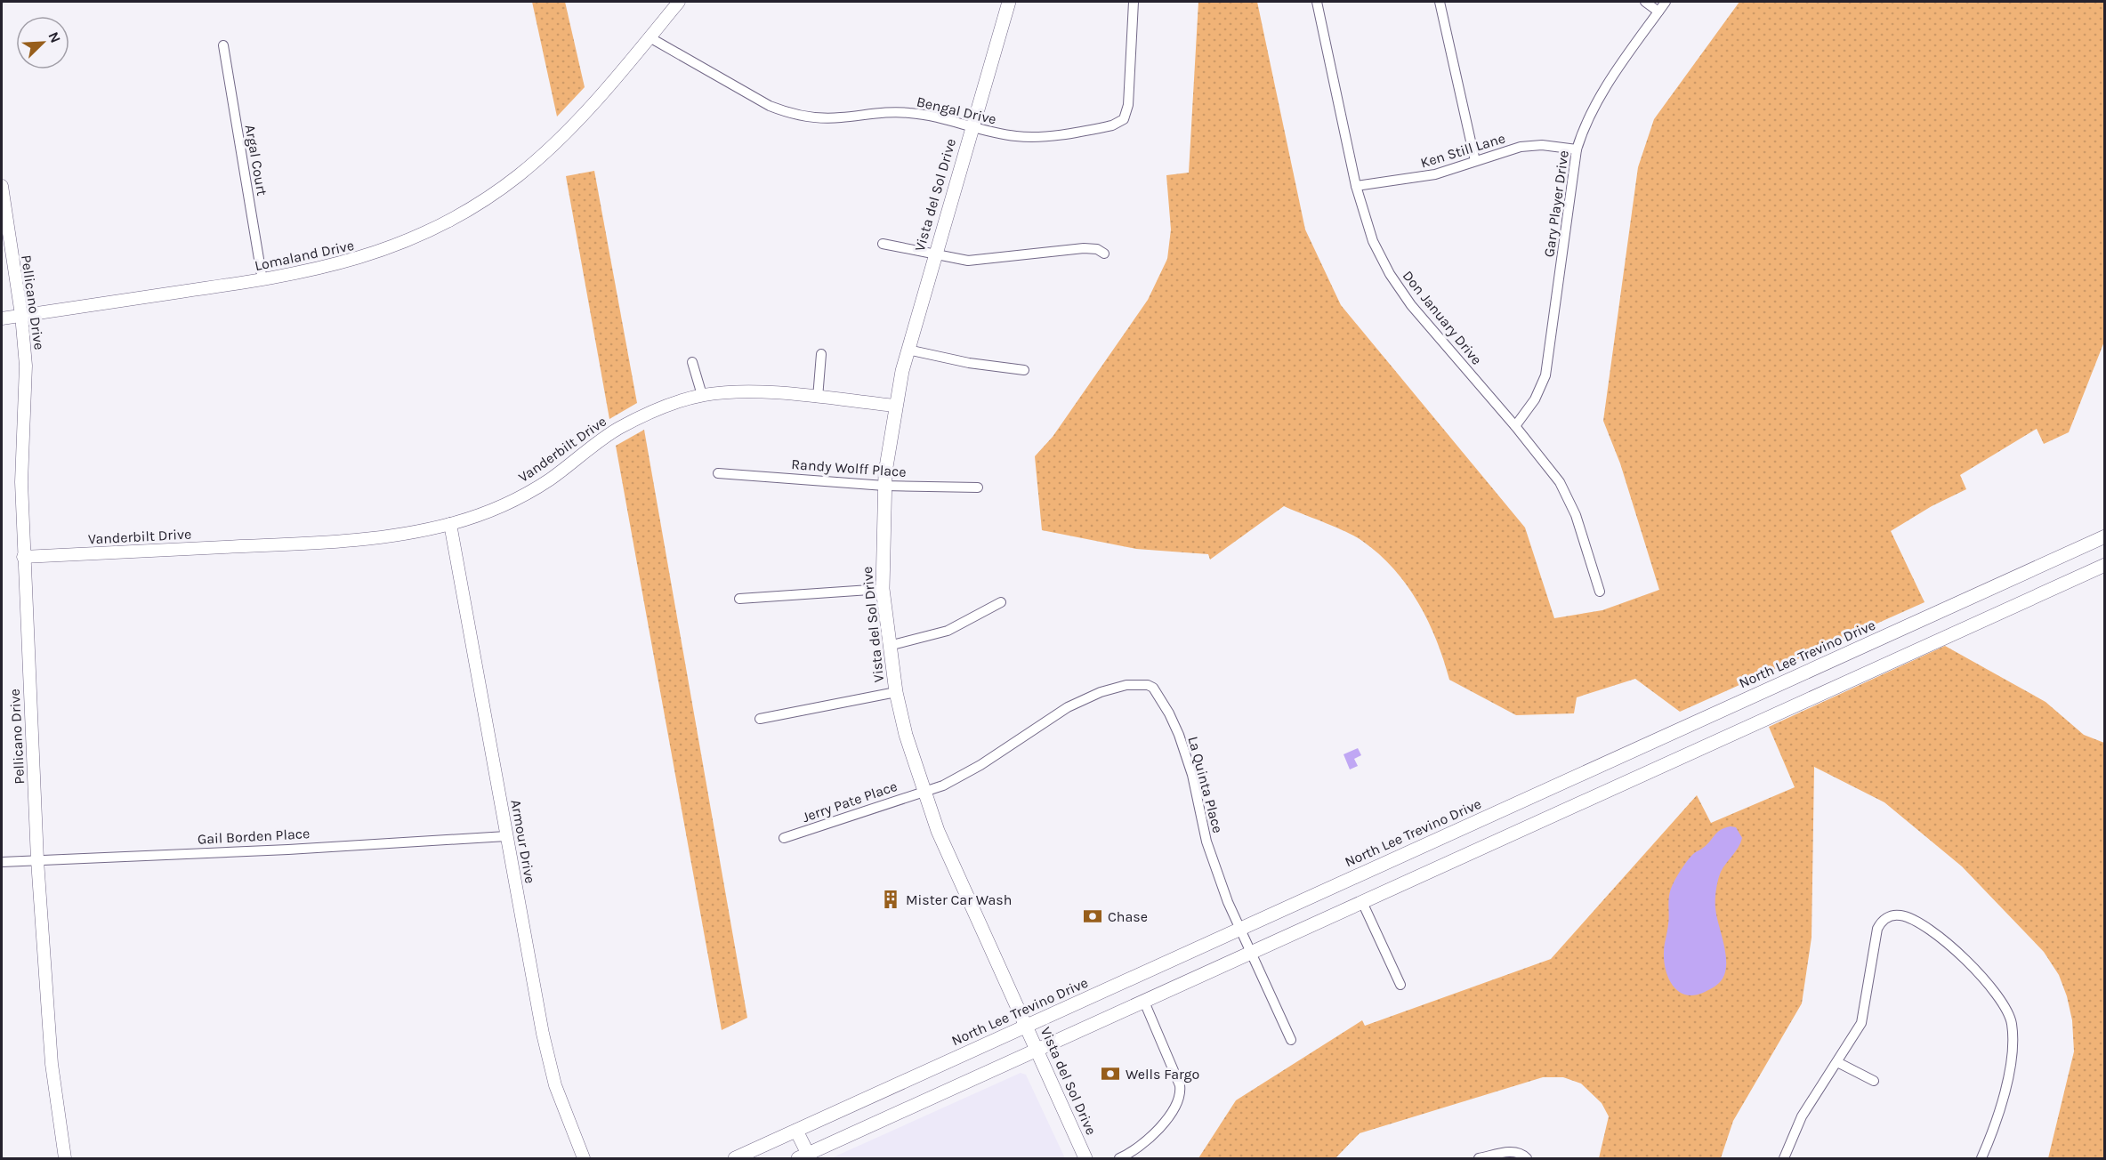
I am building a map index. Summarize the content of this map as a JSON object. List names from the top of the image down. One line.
{"streets":{"main road":["Vista del Sol Drive","North Lee Trevino Drive"],"street":["Bengal Drive","Ken Still Lane","Argal Court","Gary Player Drive","Lomaland Drive","Pellicano Drive","Don January Drive","Vanderbilt Drive","Randy Wolff Place","La Quinta Place","Jerry Pate Place","Gail Borden Place","Armour Drive"]},"crossings":[["Bengal Drive","Vista del Sol Drive"],["Bengal Drive","Lomaland Drive"],["Ken Still Lane","Gary Player Drive"],["Ken Still Lane","Don January Drive"],["Argal Court","Lomaland Drive"],["Vista del Sol Drive","Vanderbilt Drive"],["Vista del Sol Drive","Randy Wolff Place"],["Vista del Sol Drive","North Lee Trevino Drive"],["Vista del Sol Drive","La Quinta Place"],["Vista del Sol Drive","Jerry Pate Place"],["Gary Player Drive","Don January Drive"],["Lomaland Drive","Pellicano Drive"],["Pellicano Drive","Vanderbilt Drive"],["Pellicano Drive","Gail Borden Place"],["Vanderbilt Drive","Armour Drive"],["North Lee Trevino Drive","La Quinta Place"],["La Quinta Place","Jerry Pate Place"],["Gail Borden Place","Armour Drive"]],"places":{"building":["Mister Car Wash"],"bank":["Chase","Wells Fargo"]},"north":"top right"}
